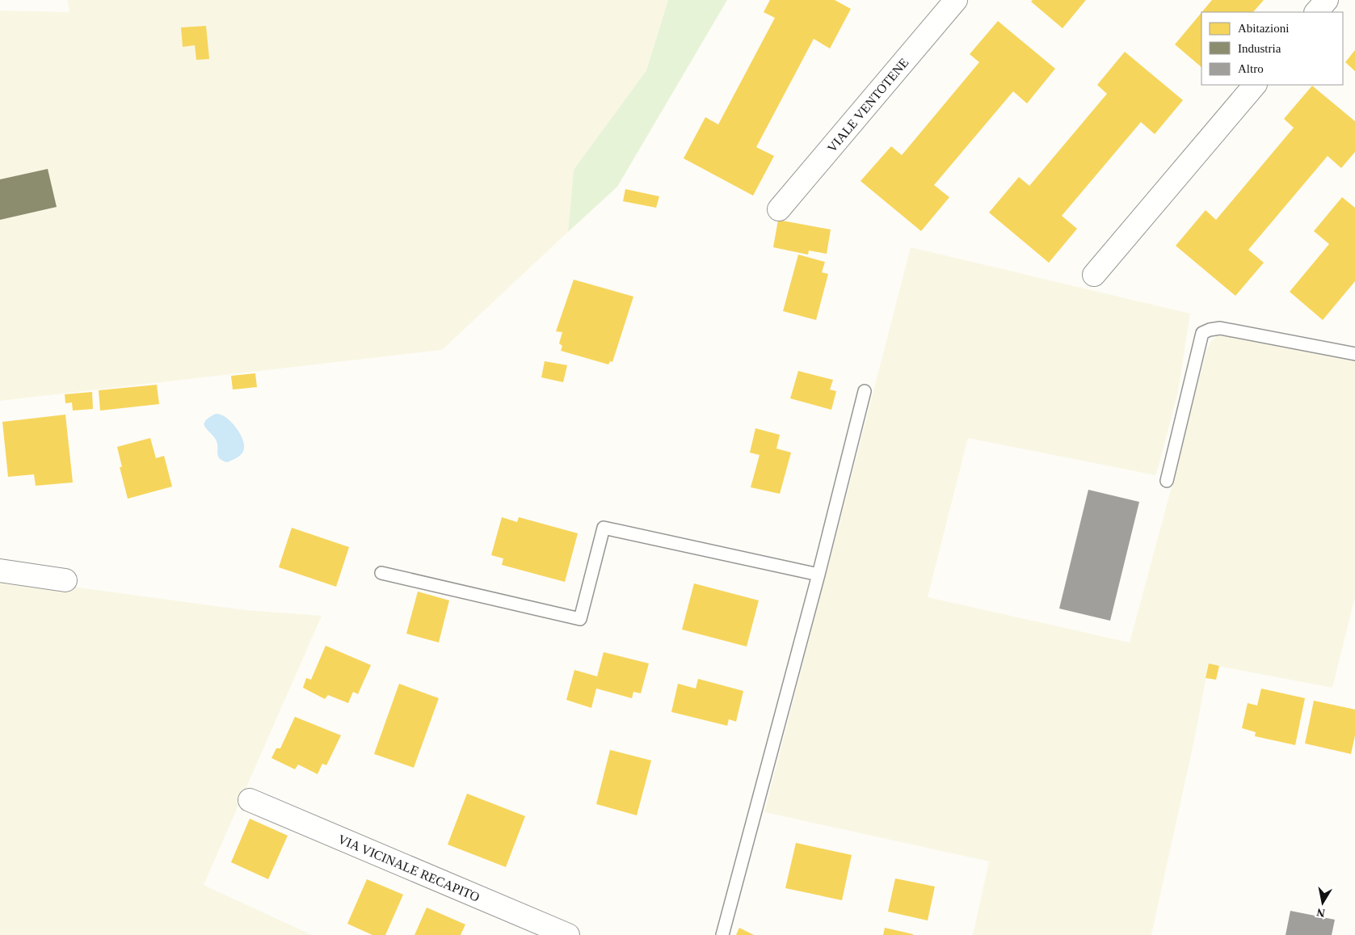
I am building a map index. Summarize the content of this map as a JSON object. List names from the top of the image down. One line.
{"streets":{"street":["VIALE VENTOTENE","VIA VICINALE RECAPITO"]},"legend":["Abitazioni","Industria","Altro"],"north":"bottom"}
